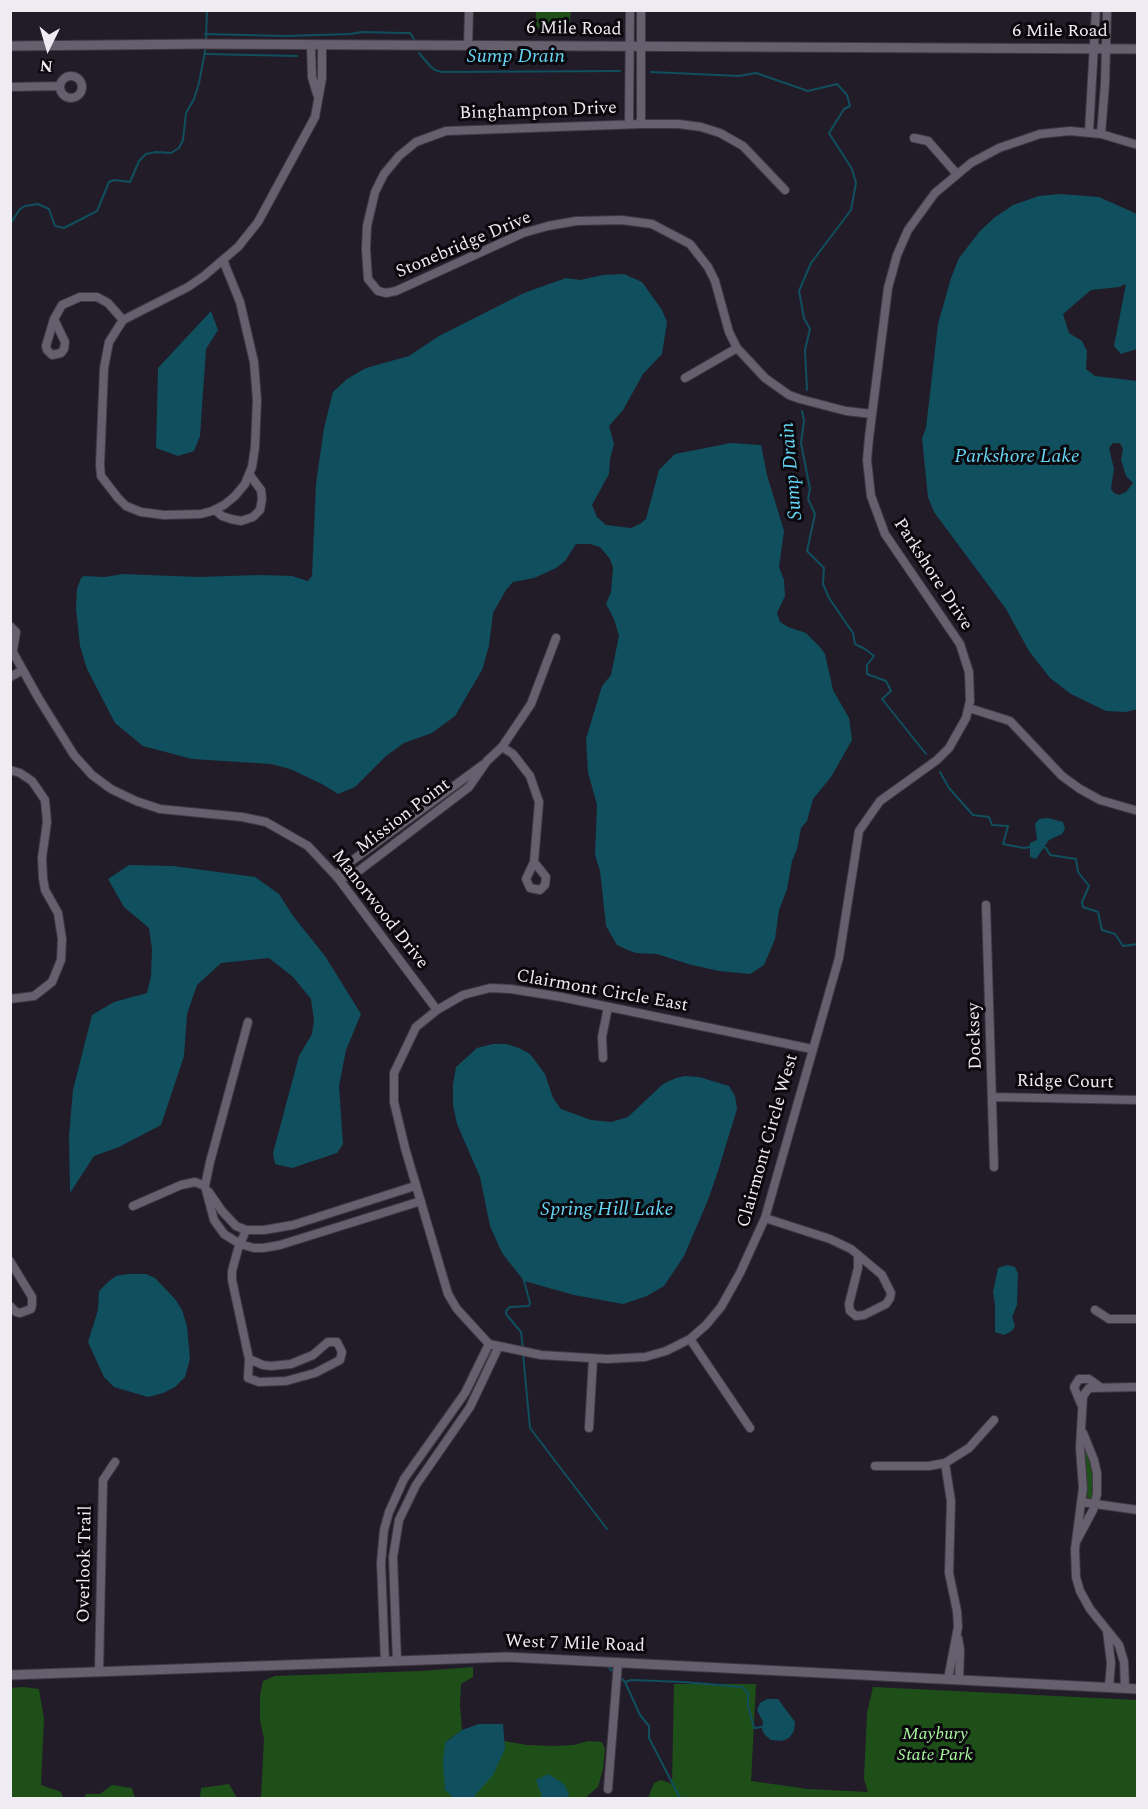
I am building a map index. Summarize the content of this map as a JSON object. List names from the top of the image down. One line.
{"streets":{"street":["6 Mile Road","Binghampton Drive","Stonebridge Drive","Parkshore Drive","Mission Point","Manorwood Drive","Clairmont Circle East","Docksey","Ridge Court","Clairmont Circle West","Overlook Trail","West 7 Mile Road"]},"crossings":[["Binghampton Drive","Stonebridge Drive"],["Stonebridge Drive","Parkshore Drive"],["Parkshore Drive","Clairmont Circle East"],["Parkshore Drive","Clairmont Circle West"],["Mission Point","Manorwood Drive"],["Manorwood Drive","Clairmont Circle East"],["Clairmont Circle East","Clairmont Circle West"],["Docksey","Ridge Court"],["Overlook Trail","West 7 Mile Road"]],"water":["Sump Drain","Parkshore Lake","Spring Hill Lake"],"parks":["Maybury State Park"],"north":"bottom"}
